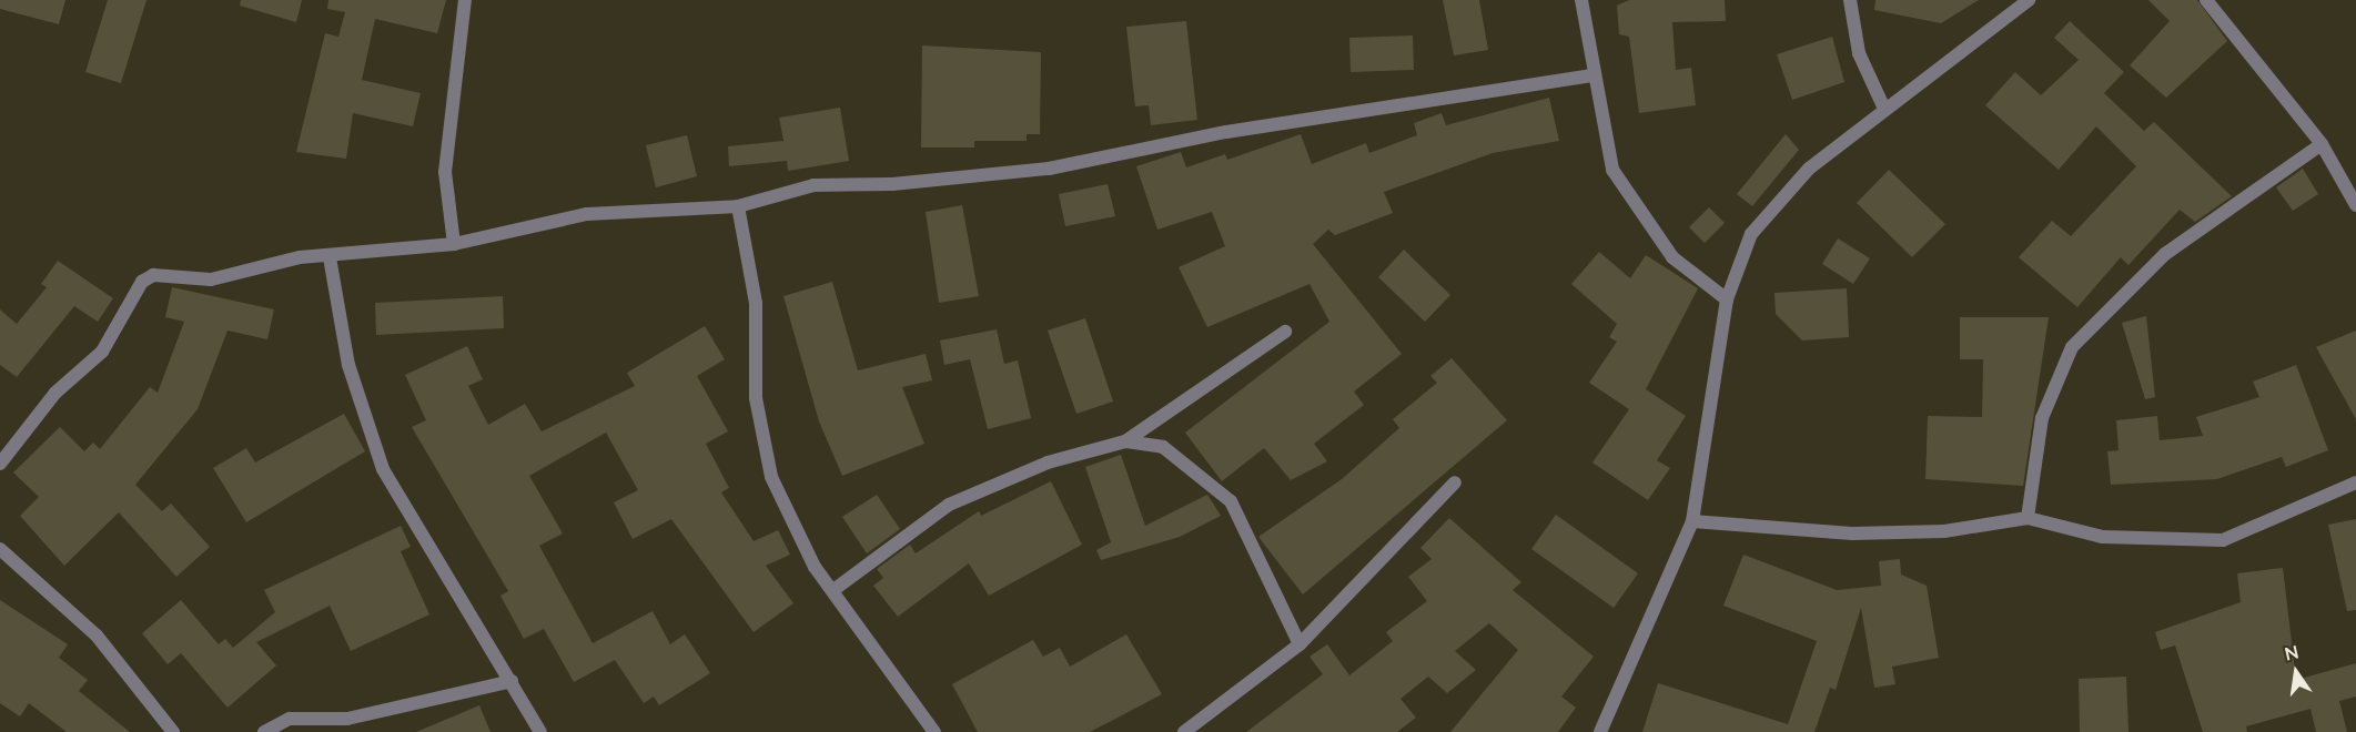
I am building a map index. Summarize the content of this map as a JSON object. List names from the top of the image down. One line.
{"north":"top"}
